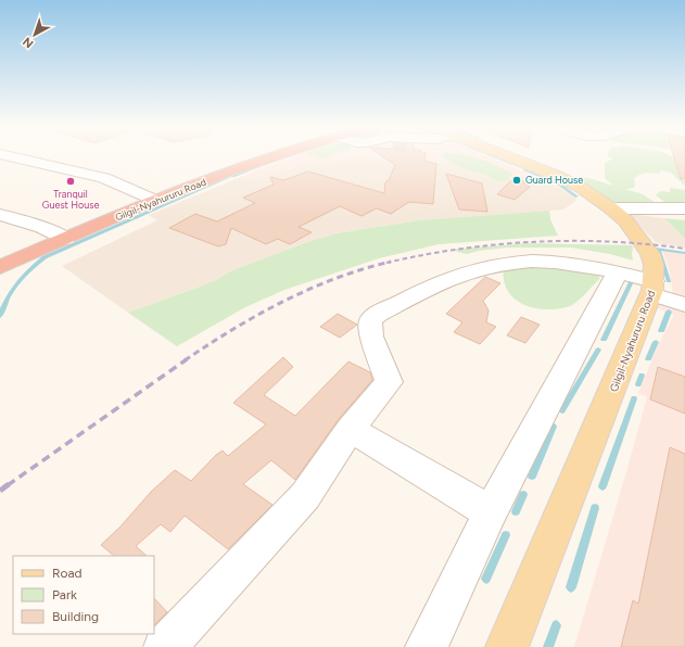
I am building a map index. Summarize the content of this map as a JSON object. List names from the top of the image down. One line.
{"streets":{"highway":["Gilgil-Nyahururu Road"]},"places":["Guard House","Tranquil Guest House"],"legend":["Road","Park","Building"],"north":"bottom left"}
